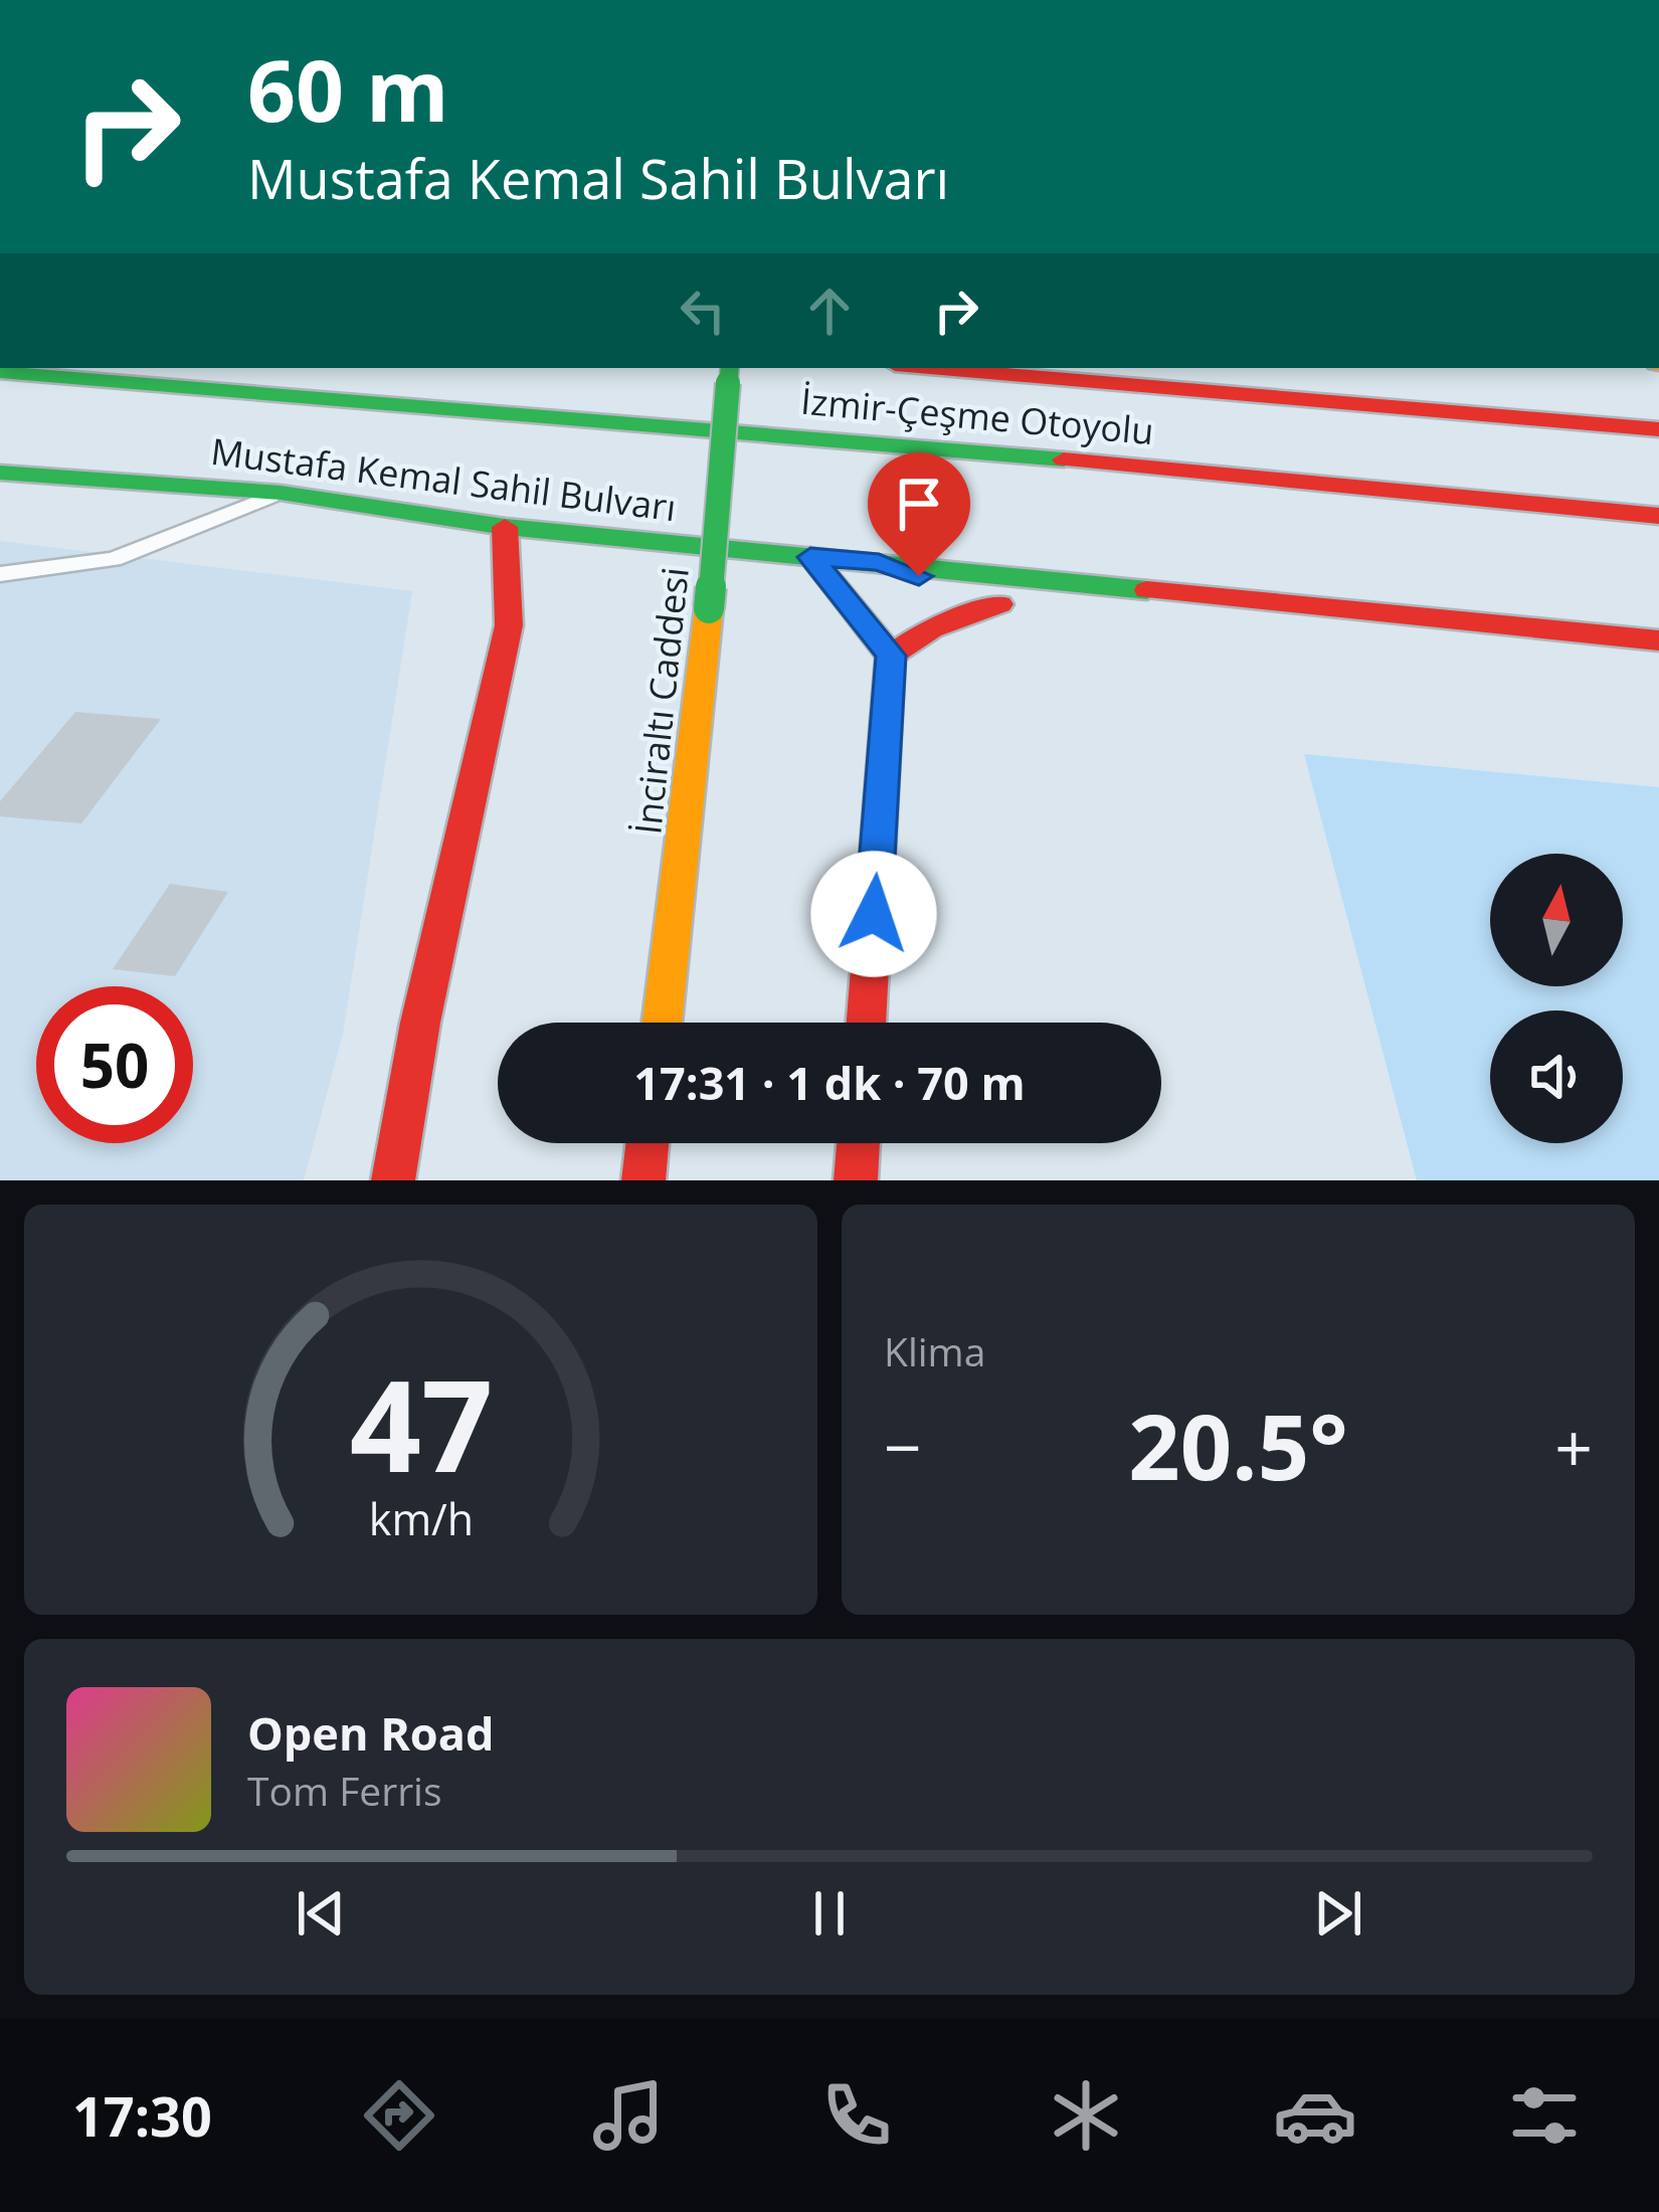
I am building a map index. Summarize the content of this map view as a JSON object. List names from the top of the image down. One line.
{"streets":{"main road":["İzmir-Çeşme Otoyolu","Mustafa Kemal Sahil Bulvarı","İnciraltı Caddesi"]},"north":"top","page":{"turn":["60 m","Mustafa Kemal Sahil Bulvarı"],"limit":"50","trip":"17:31 · 1 dk · 70 m","tile":"Klima","heat":["−","20.5°","+"],"song":["Open Road","Tom Ferris"],"tabs":"17:30","gauge":["47","km/h"]}}
